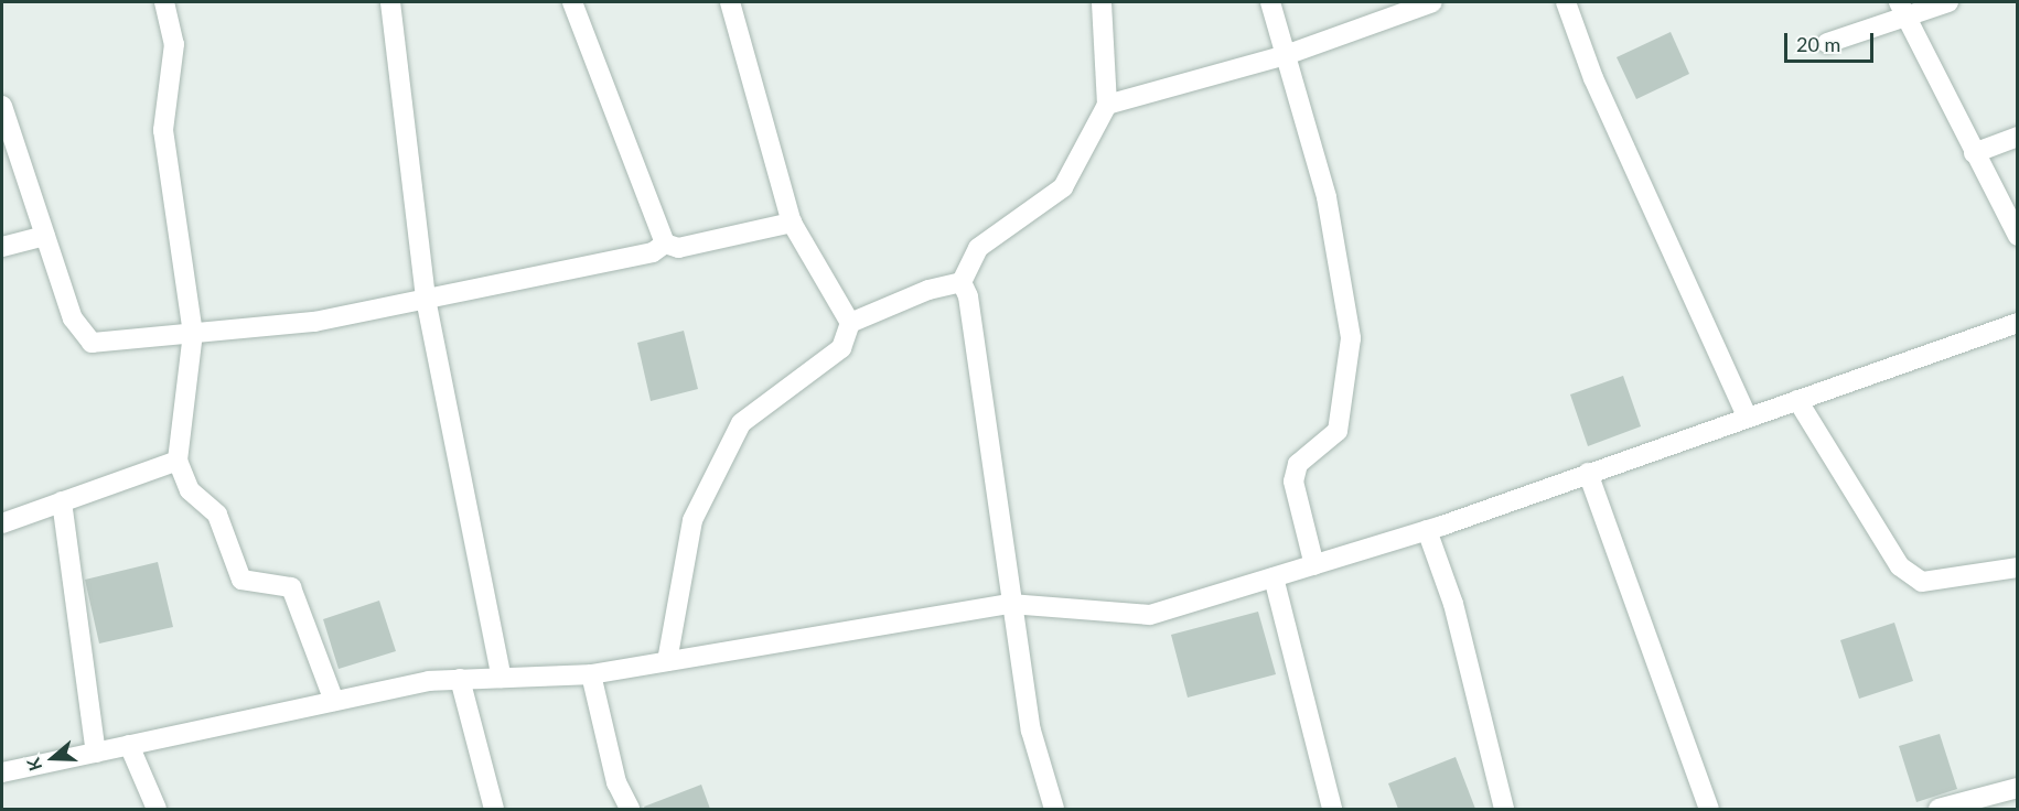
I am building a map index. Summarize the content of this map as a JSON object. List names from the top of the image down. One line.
{"scale_bar":"20 m","north":"left"}
